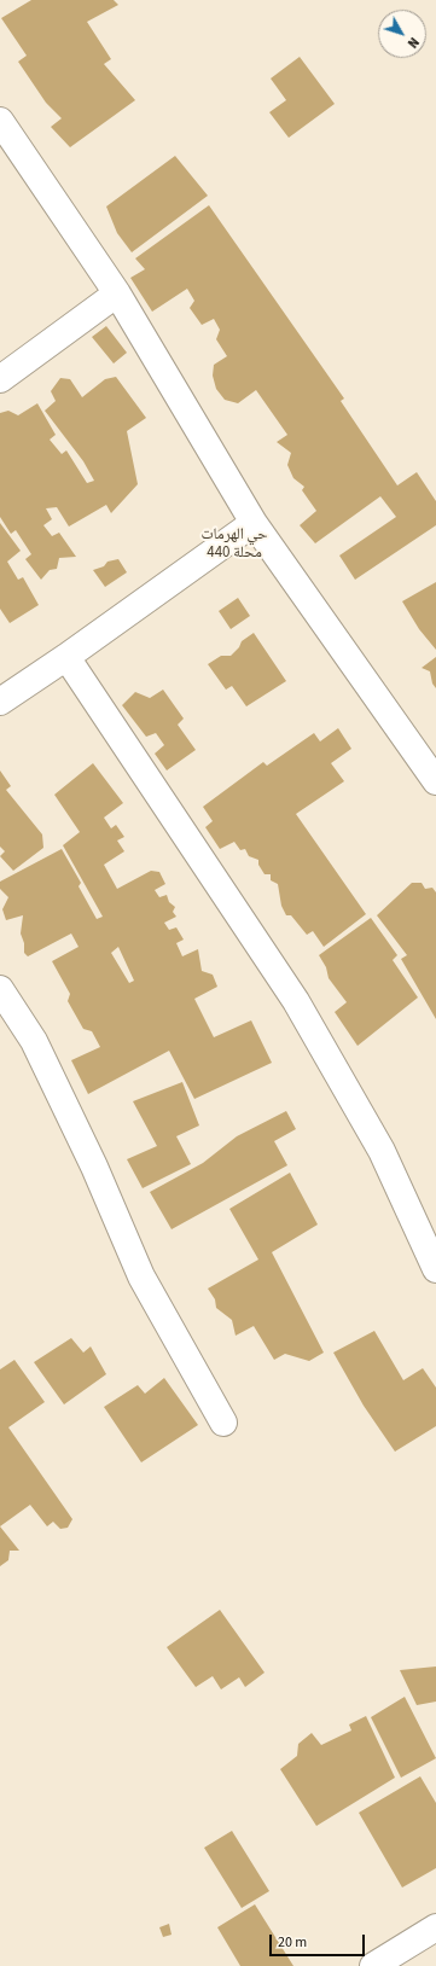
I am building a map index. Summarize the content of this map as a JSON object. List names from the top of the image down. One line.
{"districts":["حي الهرمات محلة 440"],"scale_bar":"20 m","north":"bottom right"}
